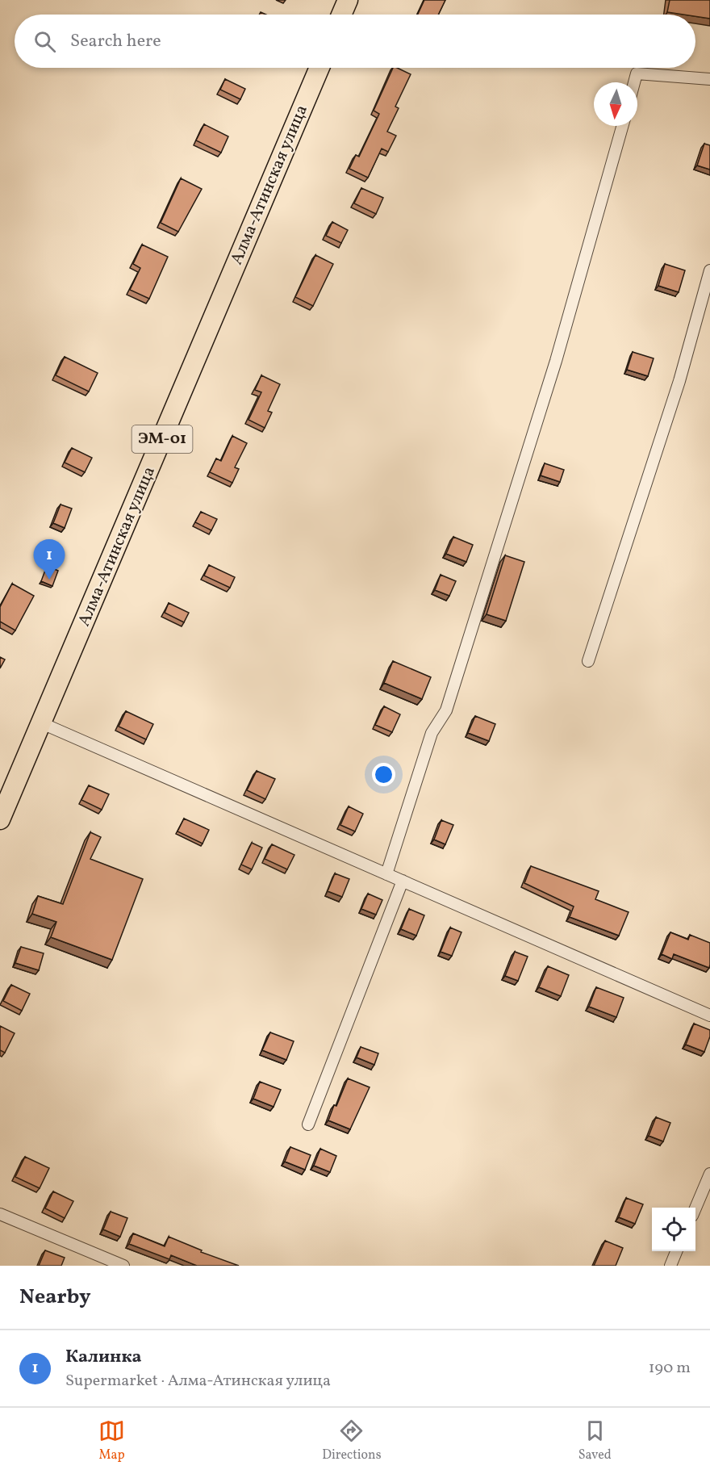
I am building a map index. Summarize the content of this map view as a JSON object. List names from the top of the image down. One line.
{"streets":{"highway":["Алма-Атинская улица","ЭМ-01"]},"north":"bottom","page":{"search":"Search here","pins":"1","heading":"Nearby","list":[{"mark":"1","name":"Калинка","note":"Supermarket · Алма-Атинская улица","value":"190 m"}],"nav":["Map","Directions","Saved"]}}
